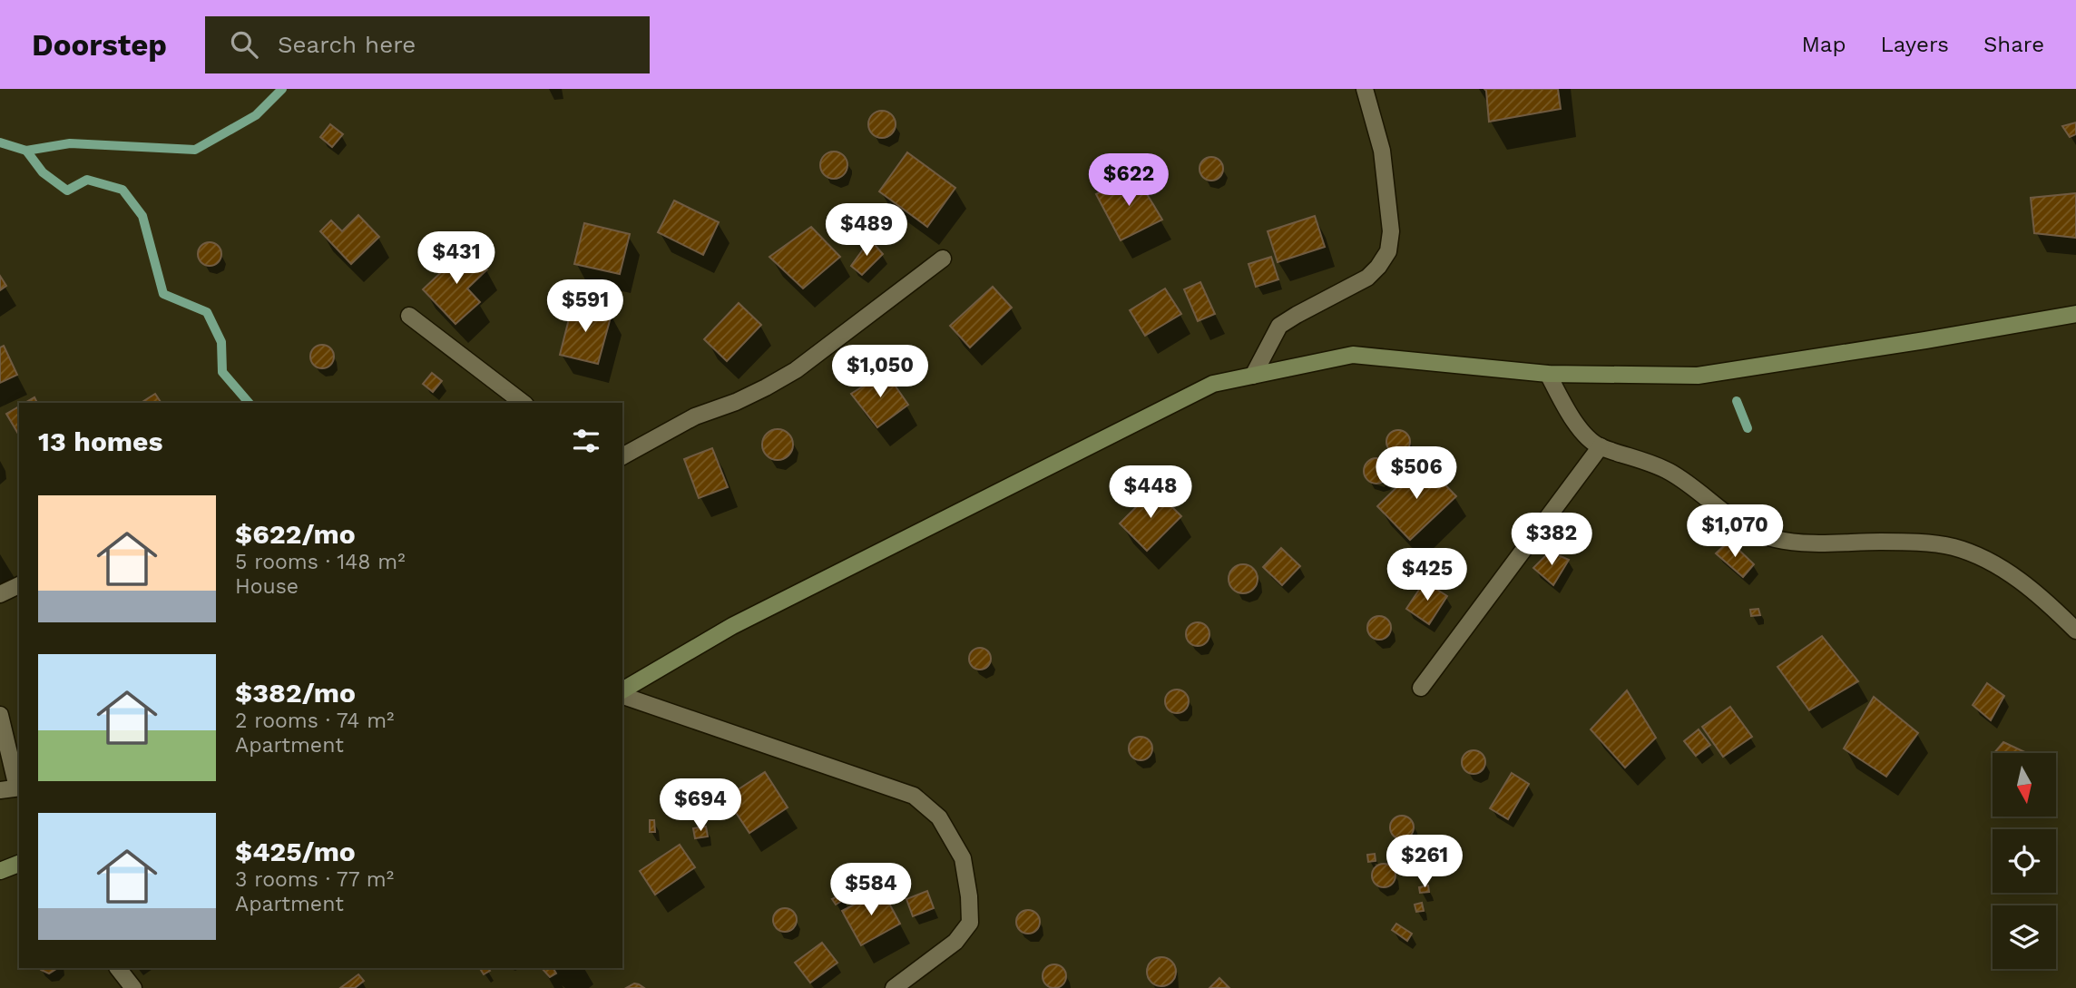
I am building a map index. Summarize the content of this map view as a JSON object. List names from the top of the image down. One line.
{"north":"bottom","page":{"header":"Doorstep","search":"Search here","nav":["Map","Layers","Share"],"price":["$622","$489","$431","$591","$1,050","$506","$448","$1,070","$382","$425","$694","$261","$584"],"heading":"13 homes","list":[{"name":"$622/mo","note":"5 rooms · 148 m² · House"},{"name":"$382/mo","note":"2 rooms · 74 m² · Apartment"},{"name":"$425/mo","note":"3 rooms · 77 m² · Apartment"}]}}
